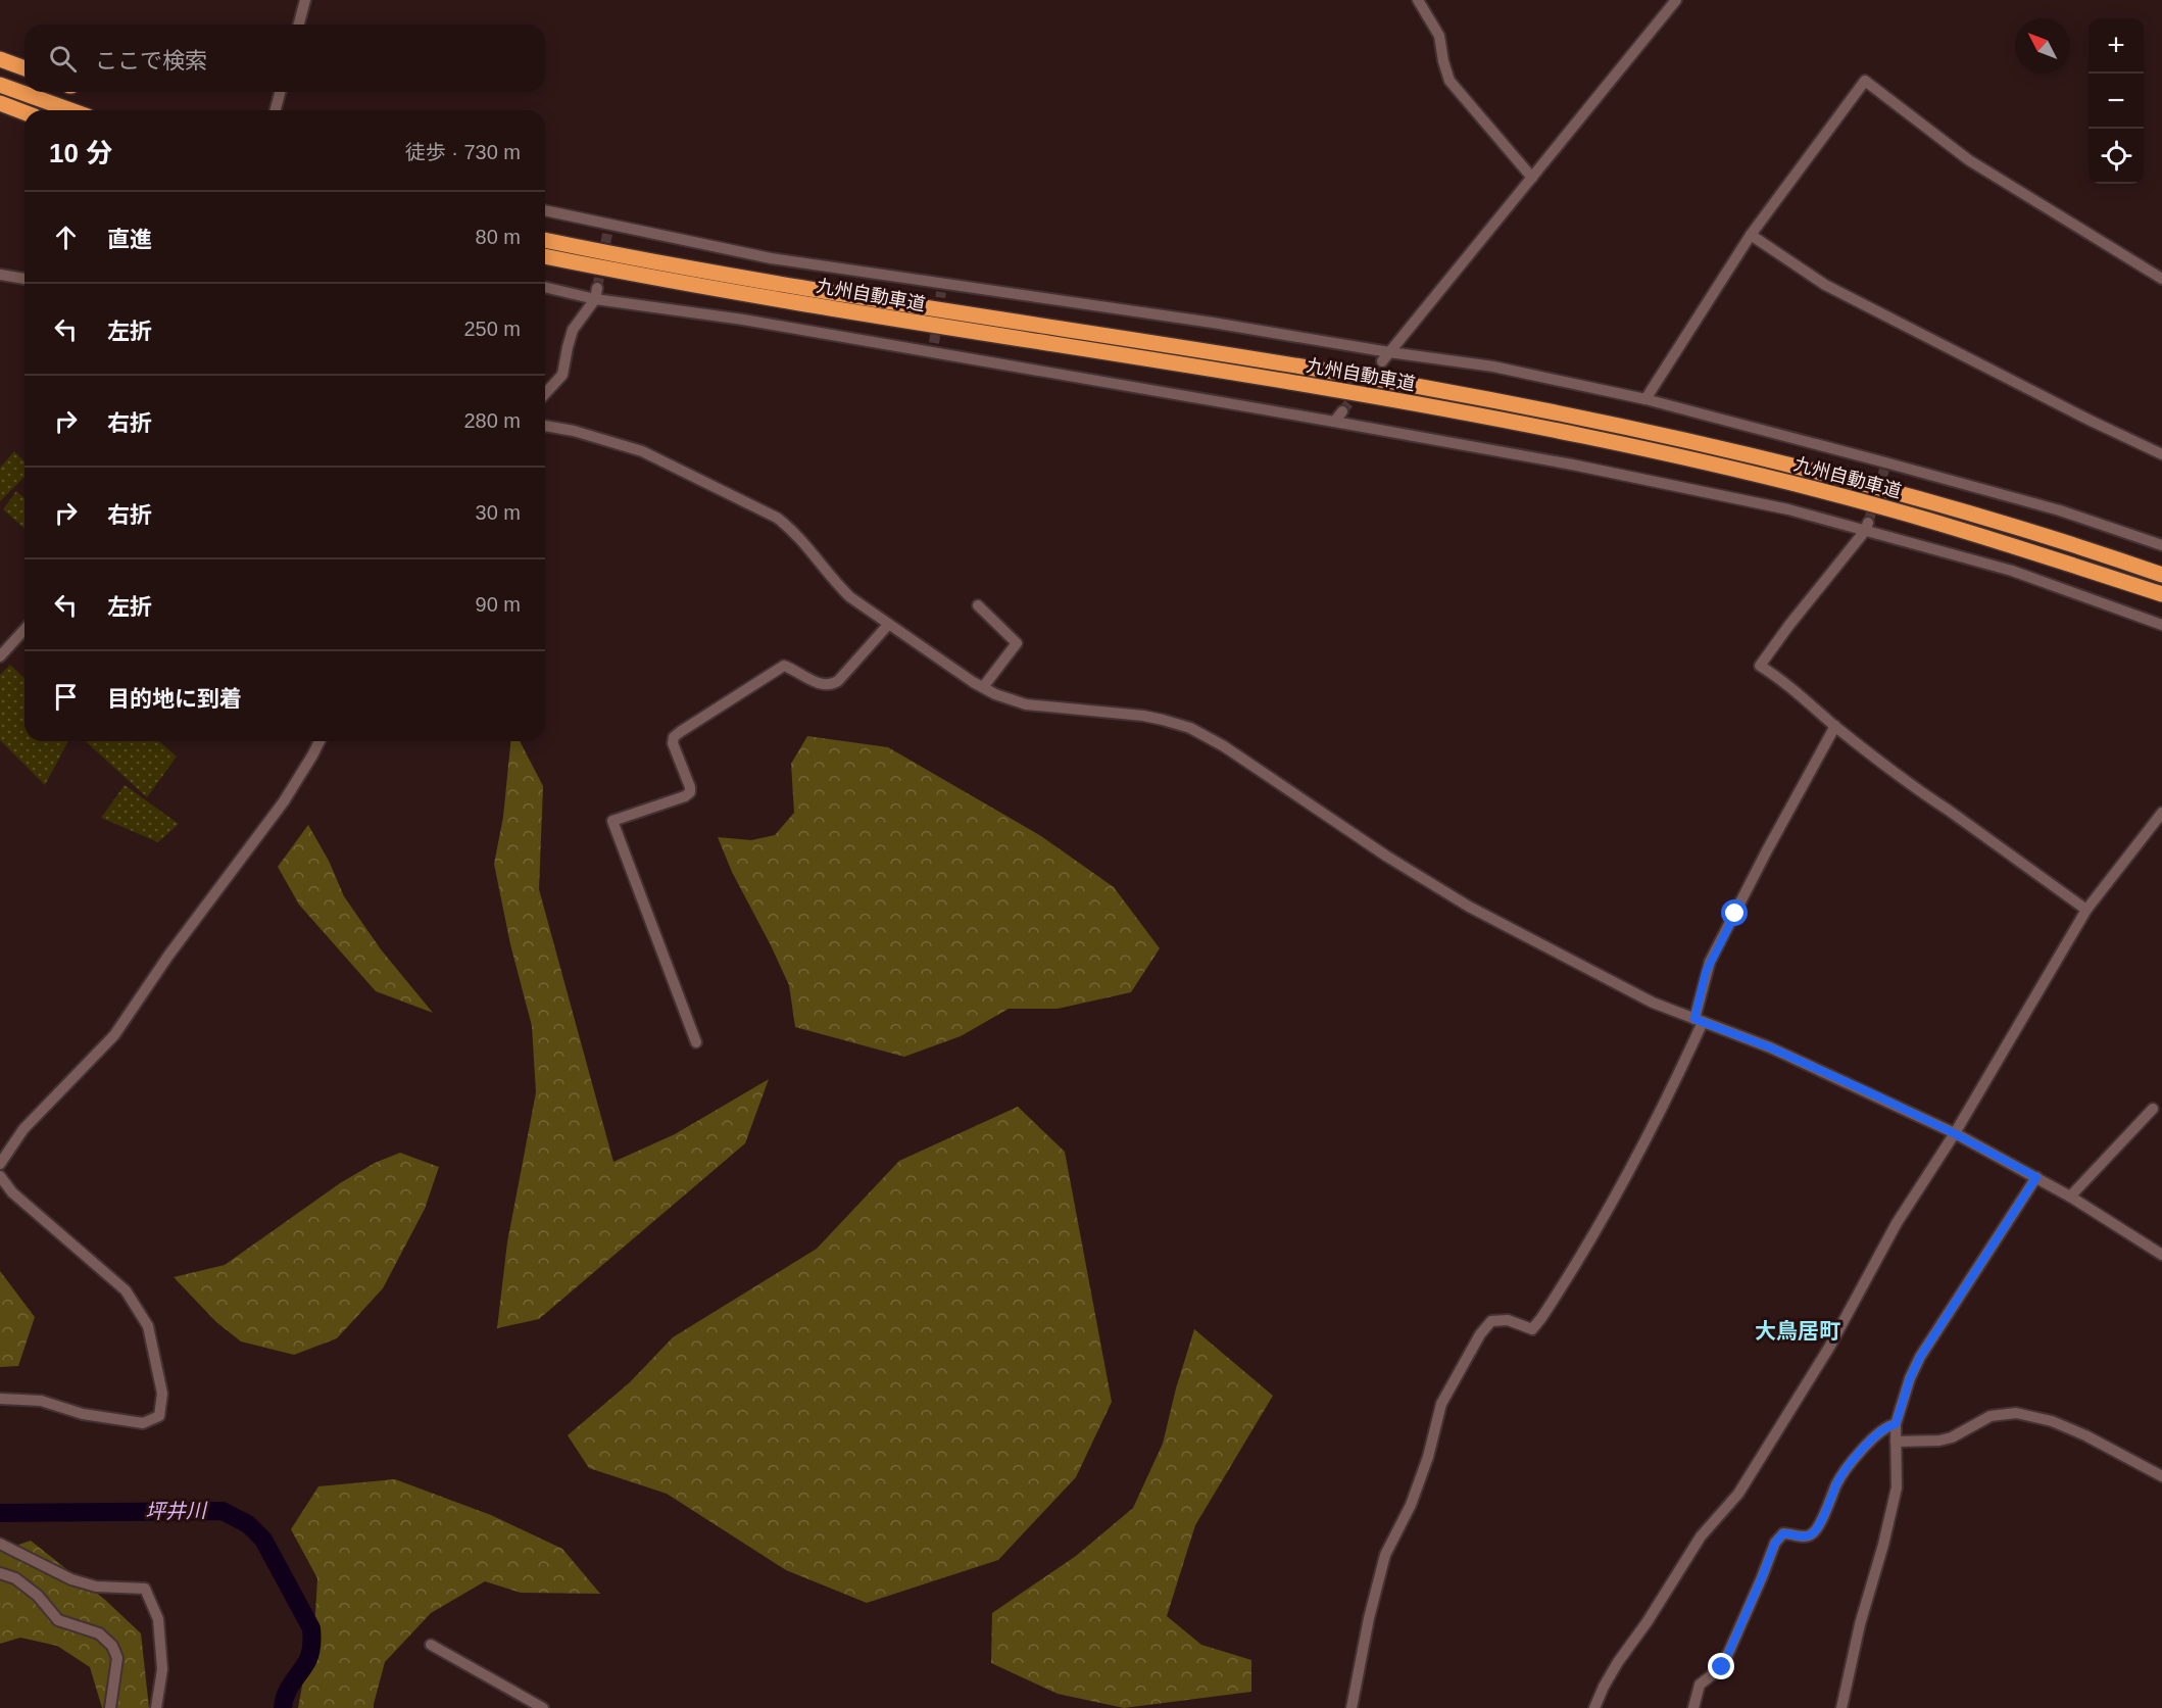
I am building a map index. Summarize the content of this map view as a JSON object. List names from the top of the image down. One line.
{"streets":{"highway":["九州自動車道"]},"districts":["大鳥居町"],"water":["坪井川"],"north":"top left","page":{"map_buttons":["+","−"],"search":"ここで検索","heading":["10 分","徒歩 · 730 m"],"list":[["直進","80 m"],["左折","250 m"],["右折","280 m"],["右折","30 m"],["左折","90 m"],"目的地に到着"]}}
